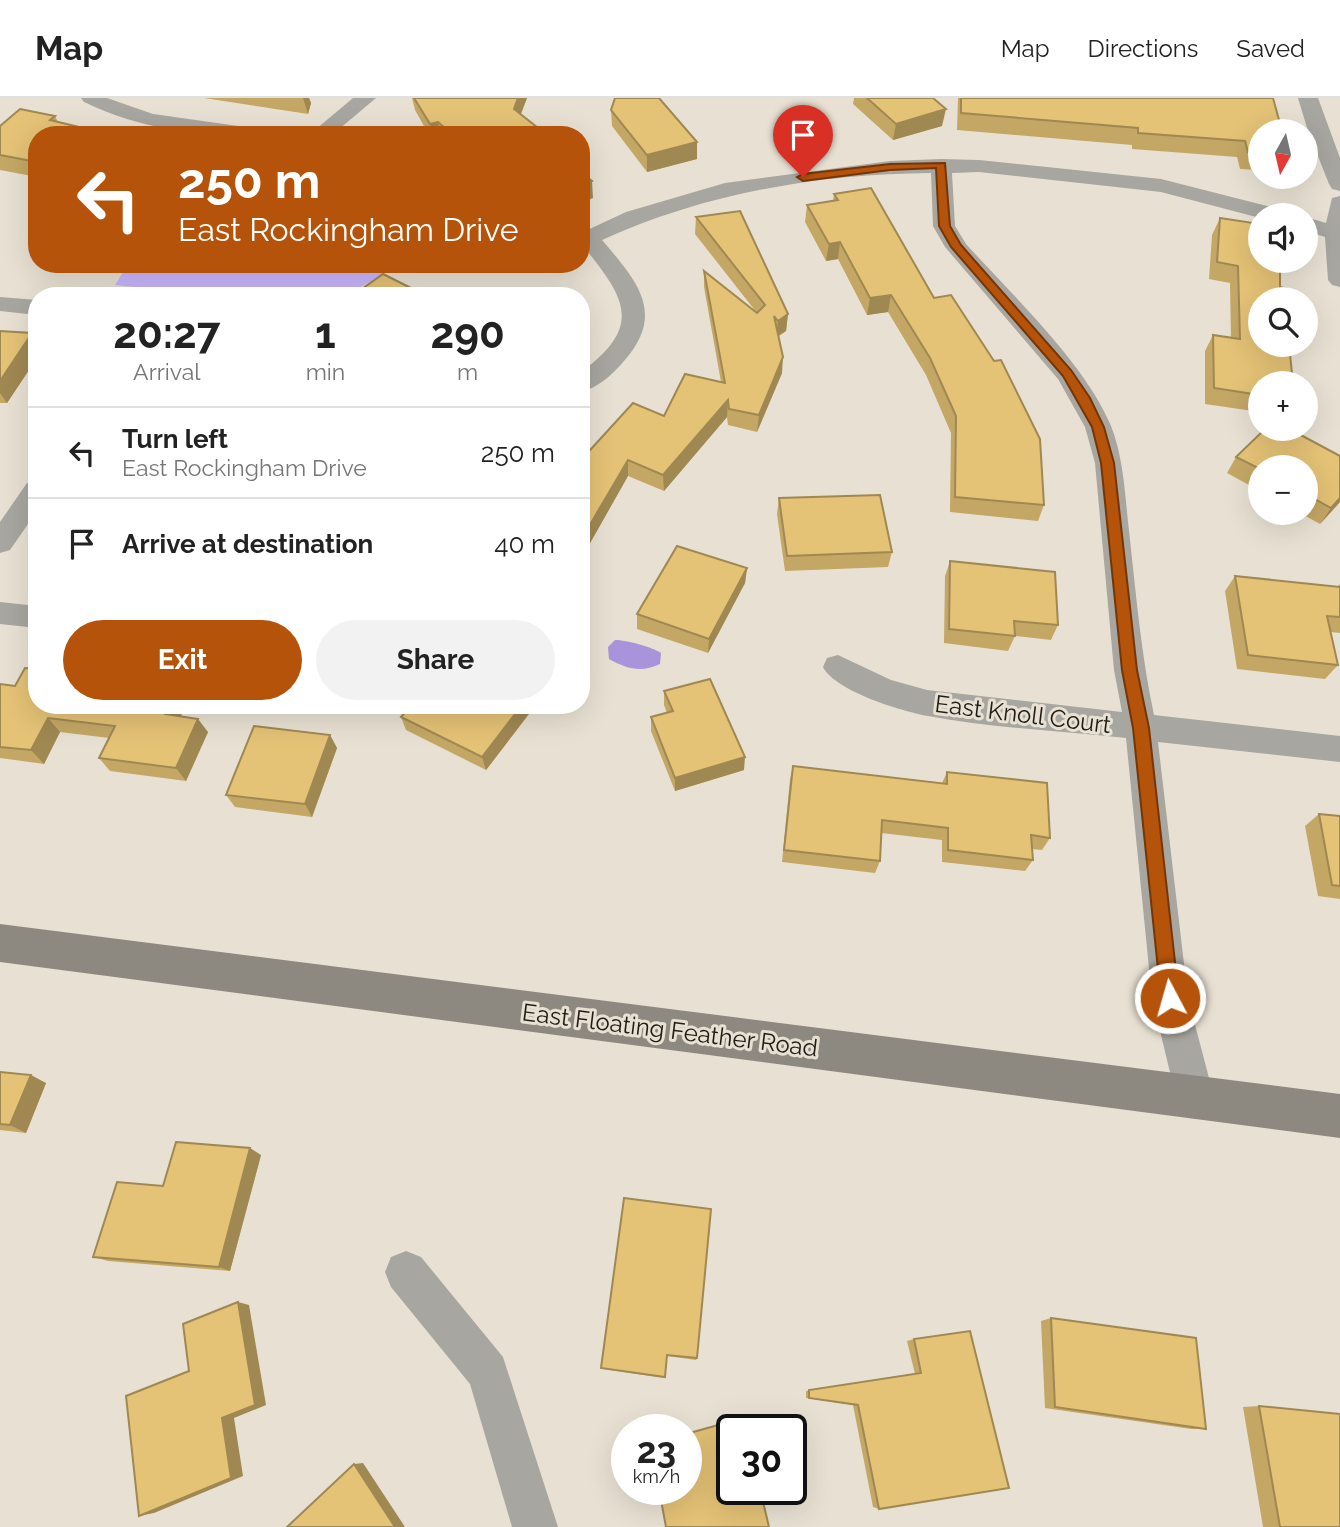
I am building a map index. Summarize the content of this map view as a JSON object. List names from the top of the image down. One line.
{"streets":{"main road":["East Floating Feather Road"],"street":["East Knoll Court"]},"north":"bottom","page":{"header":"Map","nav":["Map","Directions","Saved"],"map_buttons":["+","−"],"turn":["250 m","East Rockingham Drive"],"eta":["20:27","Arrival","1","min","290","m"],"list":[{"name":"Turn left","note":"East Rockingham Drive","value":"250 m"},{"name":"Arrive at destination","value":"40 m"}],"buttons":["Exit","Share"],"speed":"23 km/h","limit":"30"}}
